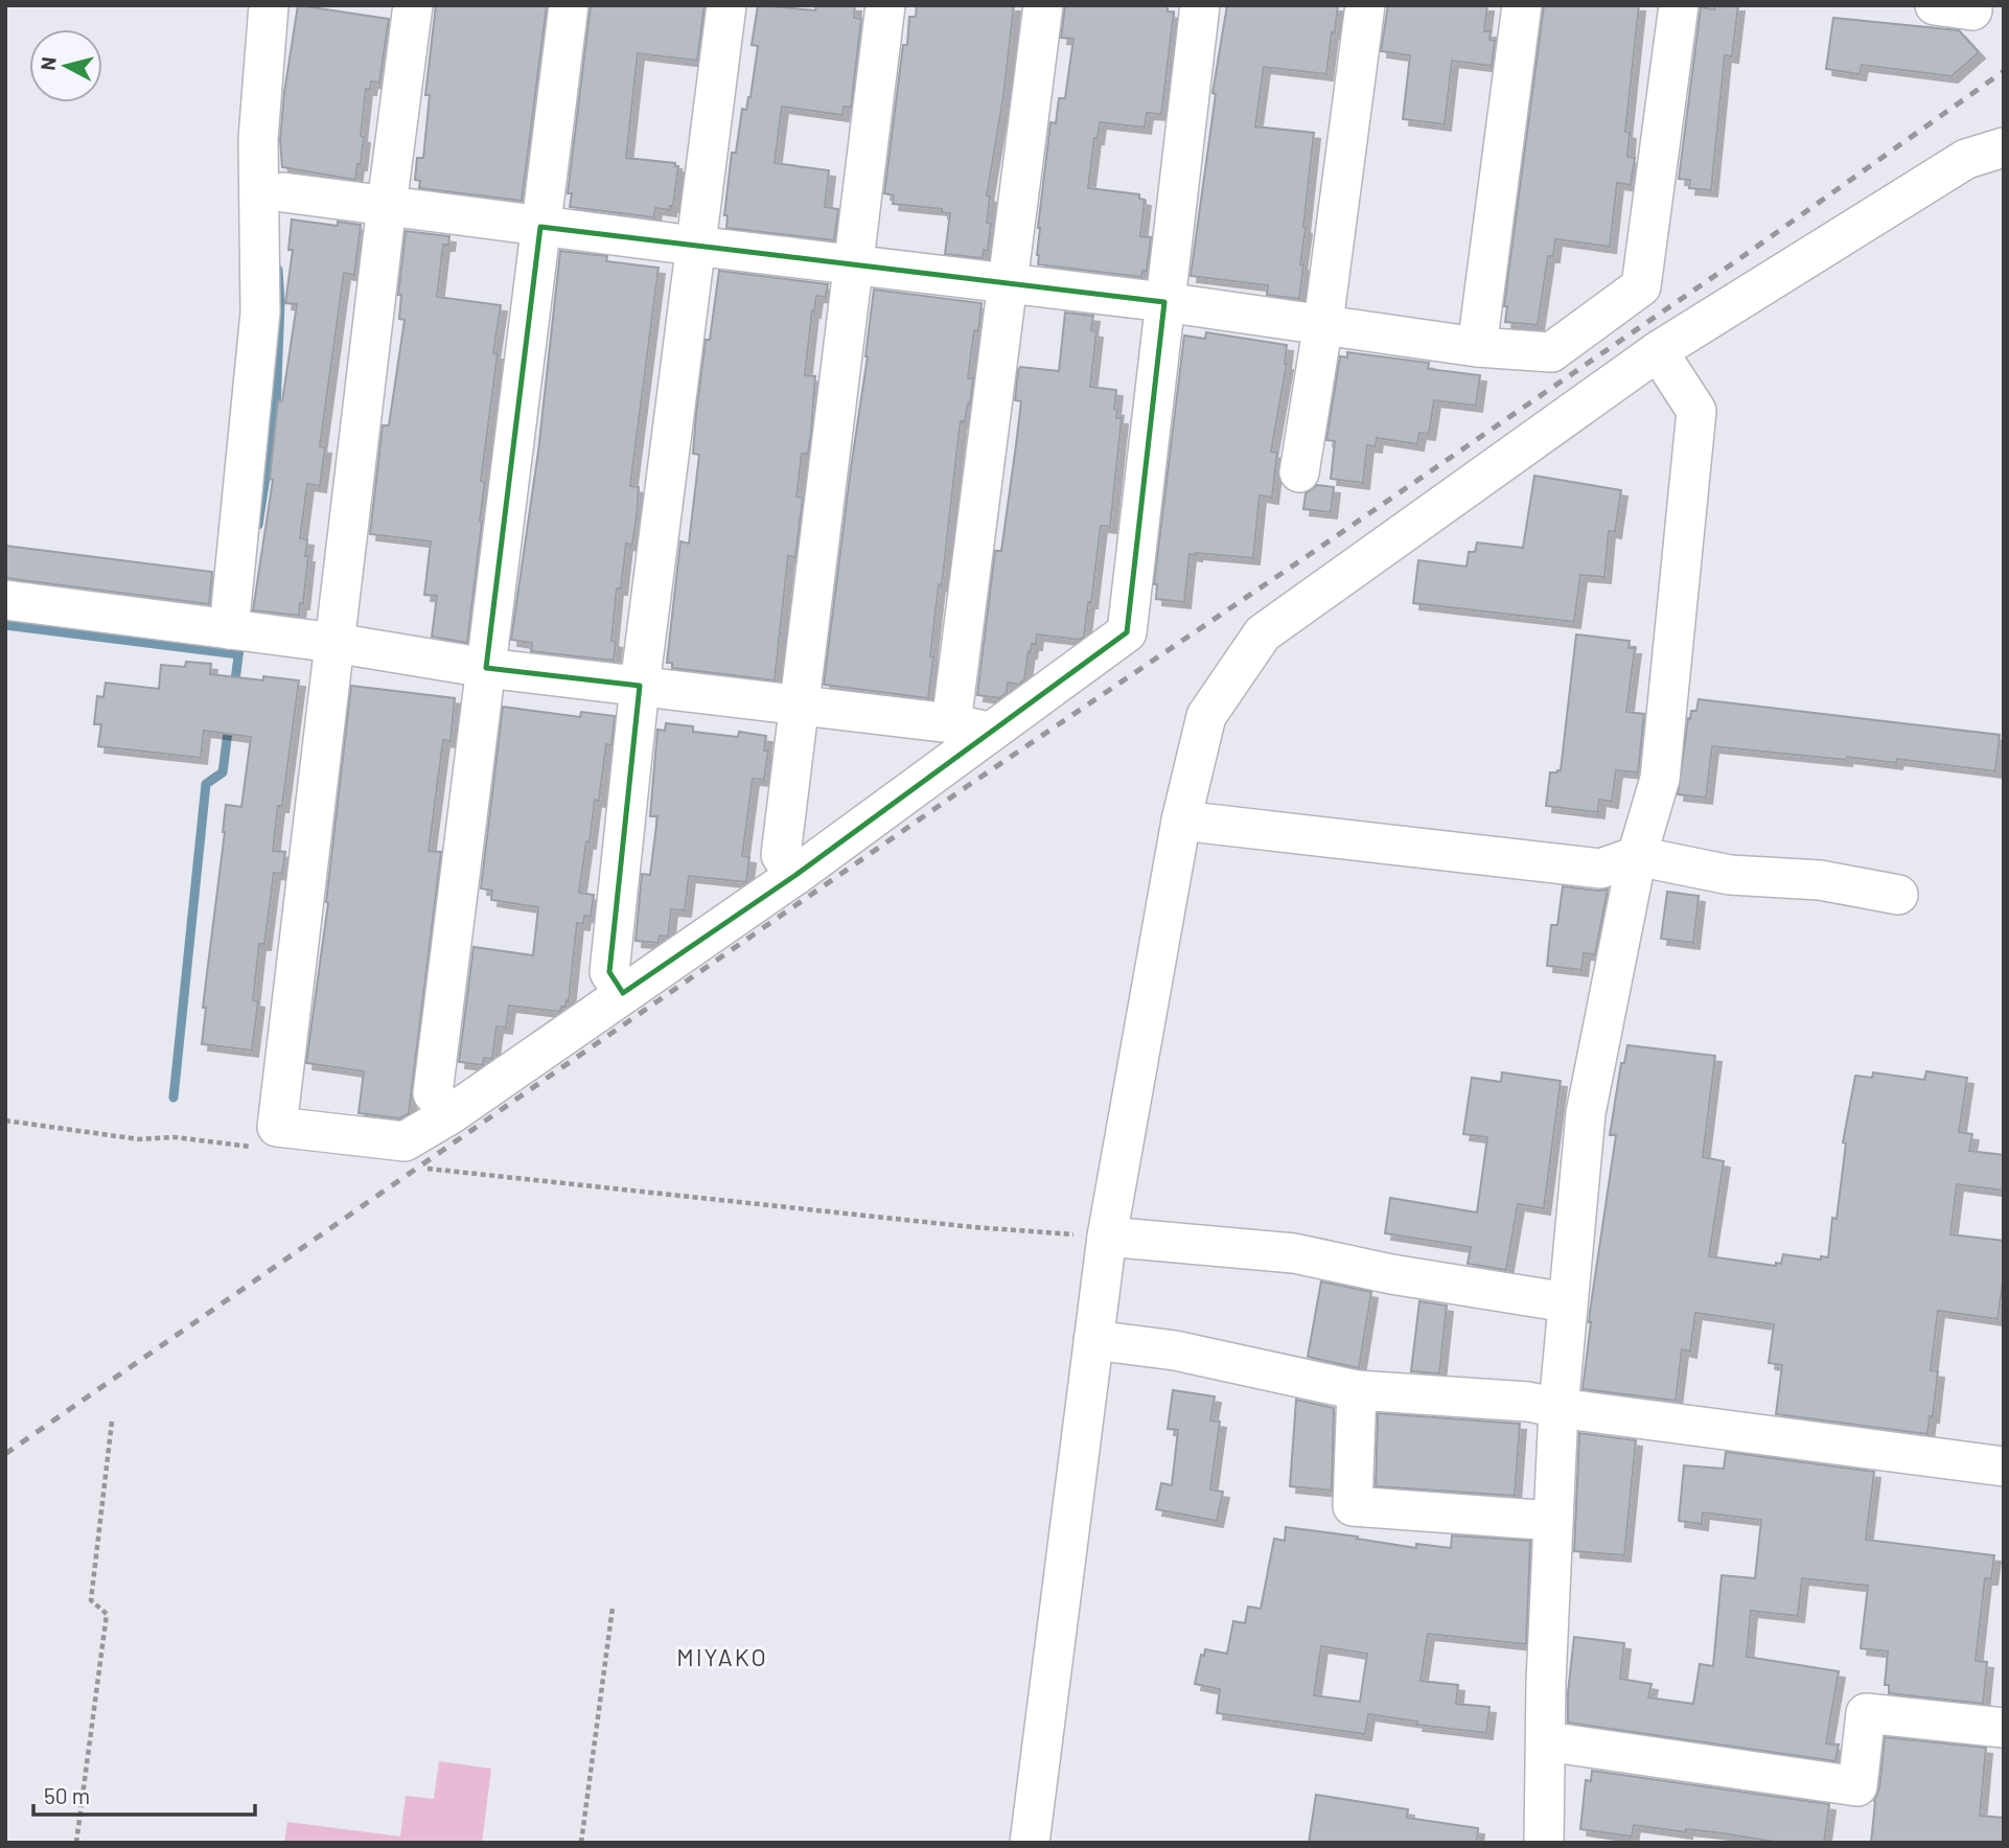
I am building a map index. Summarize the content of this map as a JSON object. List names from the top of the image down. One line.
{"districts":["MIYAKO"],"scale_bar":"50 m","north":"left"}
